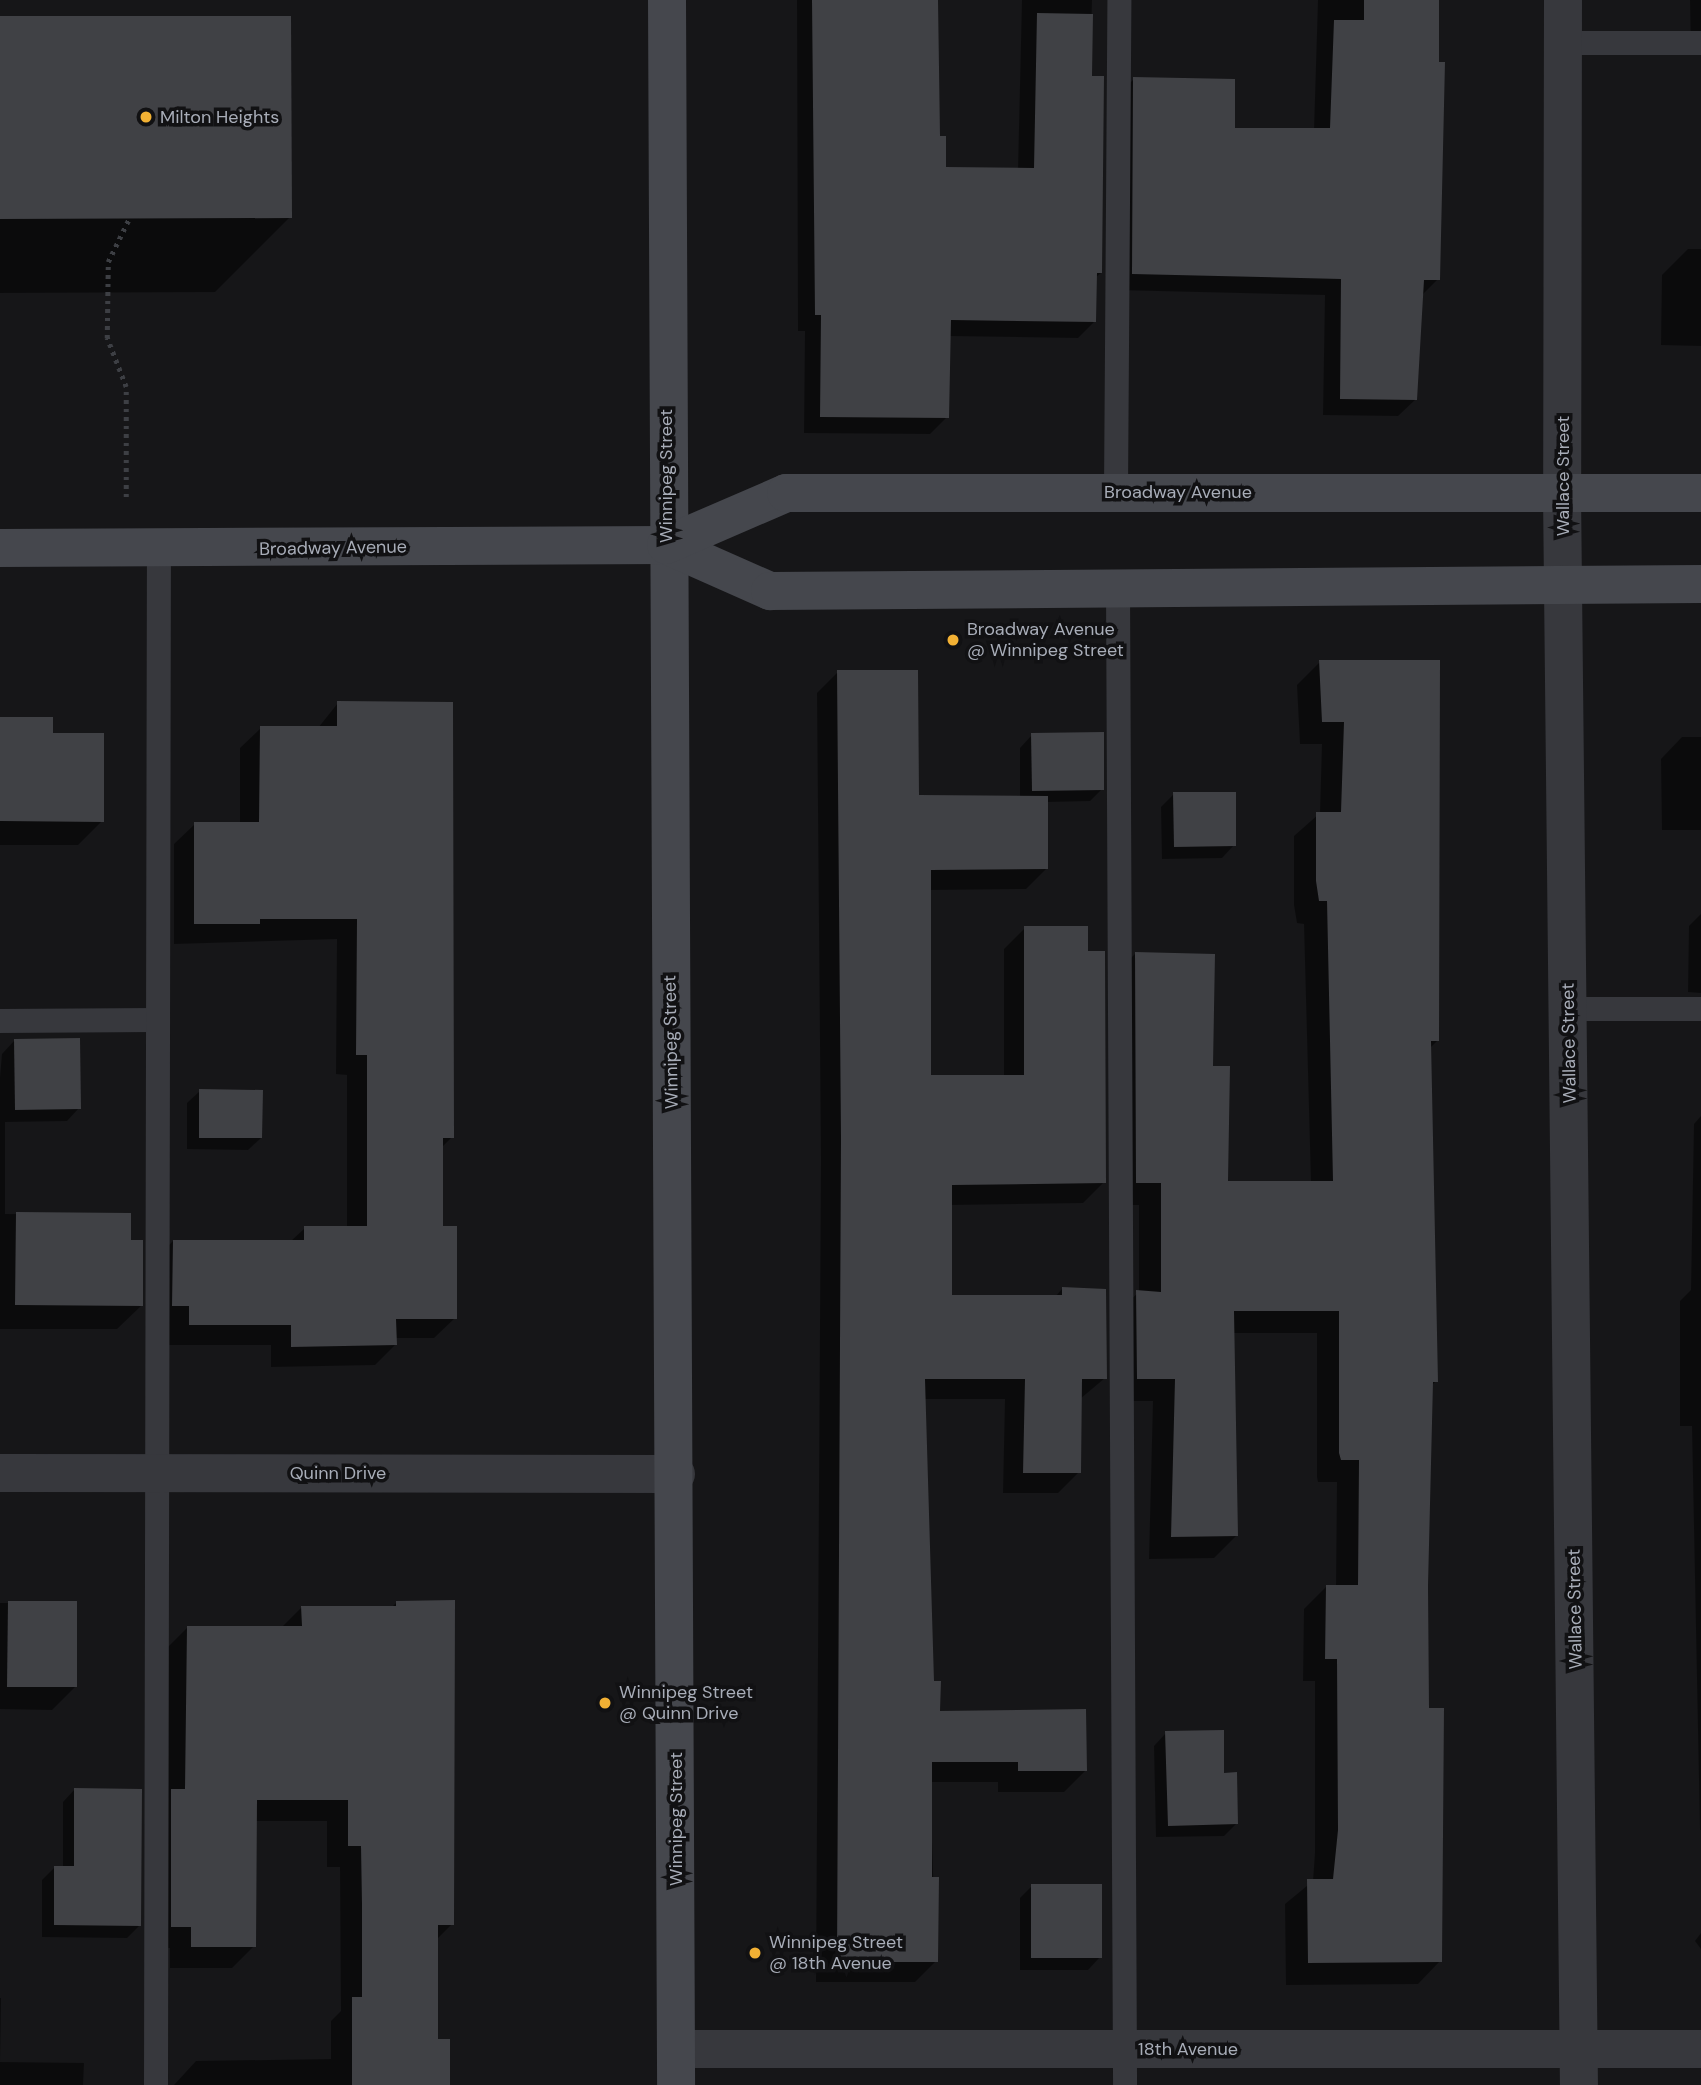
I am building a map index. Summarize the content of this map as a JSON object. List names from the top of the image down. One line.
{"streets":{"street":["Winnipeg Street","Wallace Street","Broadway Avenue","Quinn Drive","18th Avenue"]},"crossings":[["Winnipeg Street","Broadway Avenue"],["Winnipeg Street","Quinn Drive"],["Winnipeg Street","18th Avenue"],["Wallace Street","Broadway Avenue"],["Wallace Street","18th Avenue"]],"places":["Milton Heights","Broadway Avenue @ Winnipeg Street","Winnipeg Street @ Quinn Drive","Winnipeg Street @ 18th Avenue"]}
